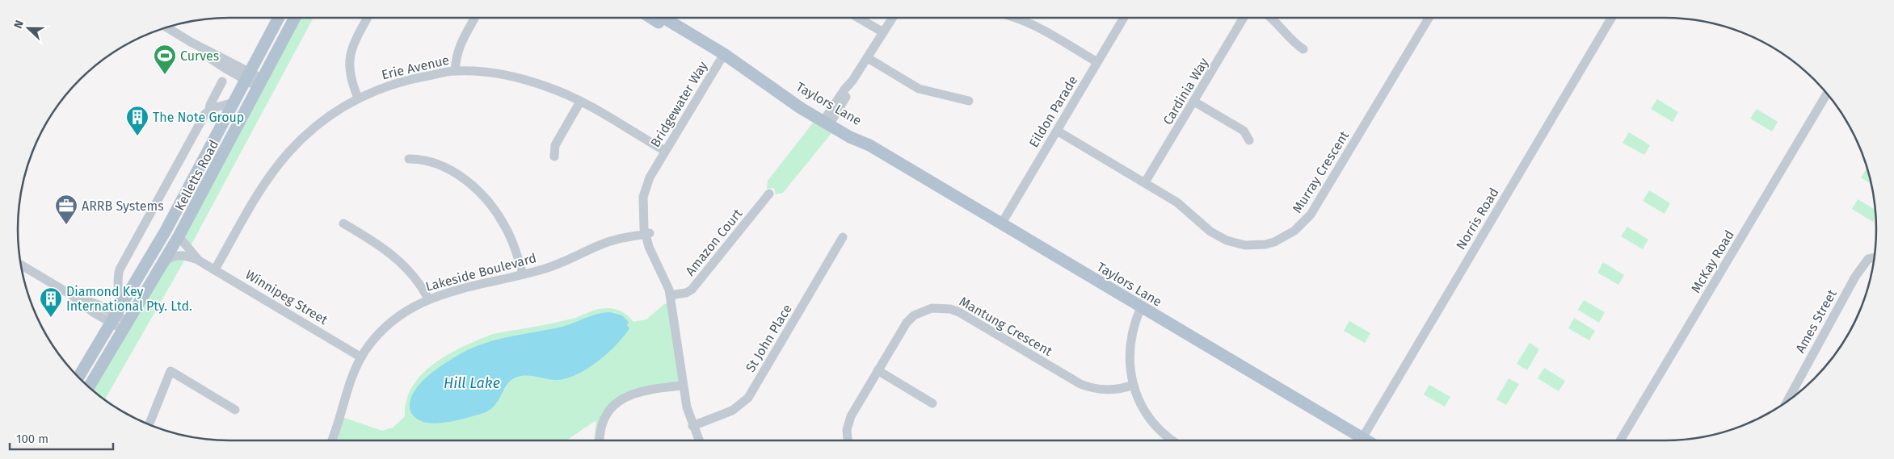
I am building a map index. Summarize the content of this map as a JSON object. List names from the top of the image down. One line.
{"streets":{"main road":["Taylors Lane","Kelletts Road"],"street":["Erie Avenue","Cardinia Way","Bridgewater Way","Eildon Parade","Murray Crescent","Norris Road","Amazon Court","McKay Road","Lakeside Boulevard","Winnipeg Street","Ames Street","Mantung Crescent","St John Place"]},"crossings":[["Erie Avenue","Bridgewater Way"],["Erie Avenue","Winnipeg Street"],["Cardinia Way","Murray Crescent"],["Taylors Lane","Bridgewater Way"],["Taylors Lane","Eildon Parade"],["Taylors Lane","Norris Road"],["Bridgewater Way","Amazon Court"],["Bridgewater Way","Lakeside Boulevard"],["Bridgewater Way","St John Place"],["Eildon Parade","Murray Crescent"],["Kelletts Road","Winnipeg Street"],["Lakeside Boulevard","Winnipeg Street"]],"water":["Hill Lake"],"places":{"sports":["Curves"],"building":["The Note Group","Diamond Key International Pty. Ltd."],"office":["ARRB Systems"]},"scale_bar":"100 m","north":"left"}
